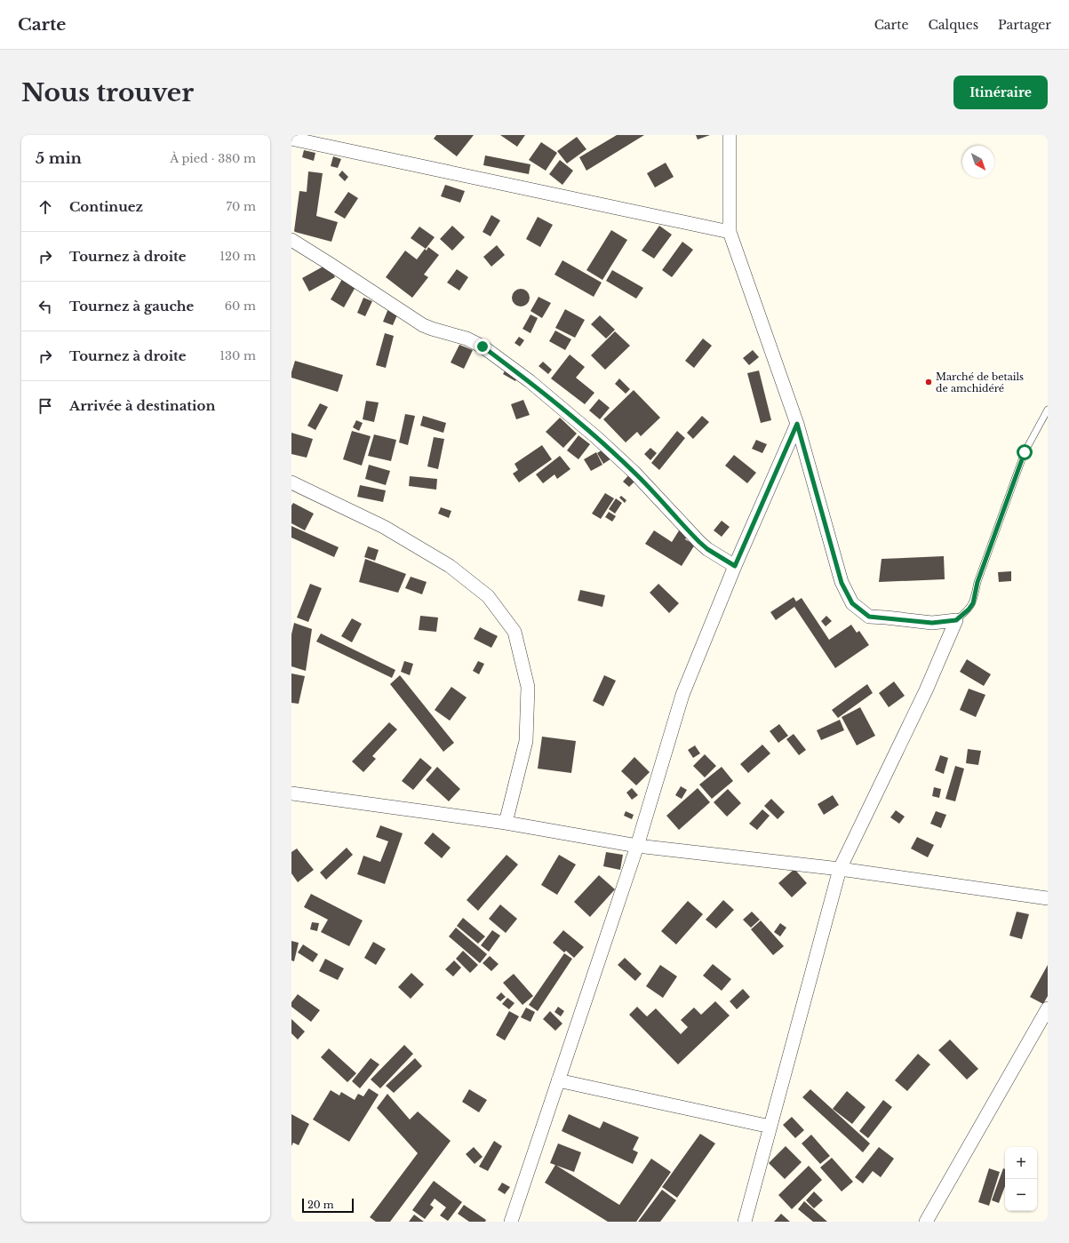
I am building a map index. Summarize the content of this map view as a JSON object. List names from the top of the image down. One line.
{"places":["Marché de betails de amchidéré"],"scale_bar":"20 m","north":"bottom right","page":{"header":"Carte","nav":["Carte","Calques","Partager"],"buttons":"Itinéraire","title":"Nous trouver","heading":["5 min","À pied · 380 m"],"list":[["Continuez","70 m"],["Tournez à droite","120 m"],["Tournez à gauche","60 m"],["Tournez à droite","130 m"],"Arrivée à destination"],"map_buttons":["+","−"],"scale":"20 m"}}
